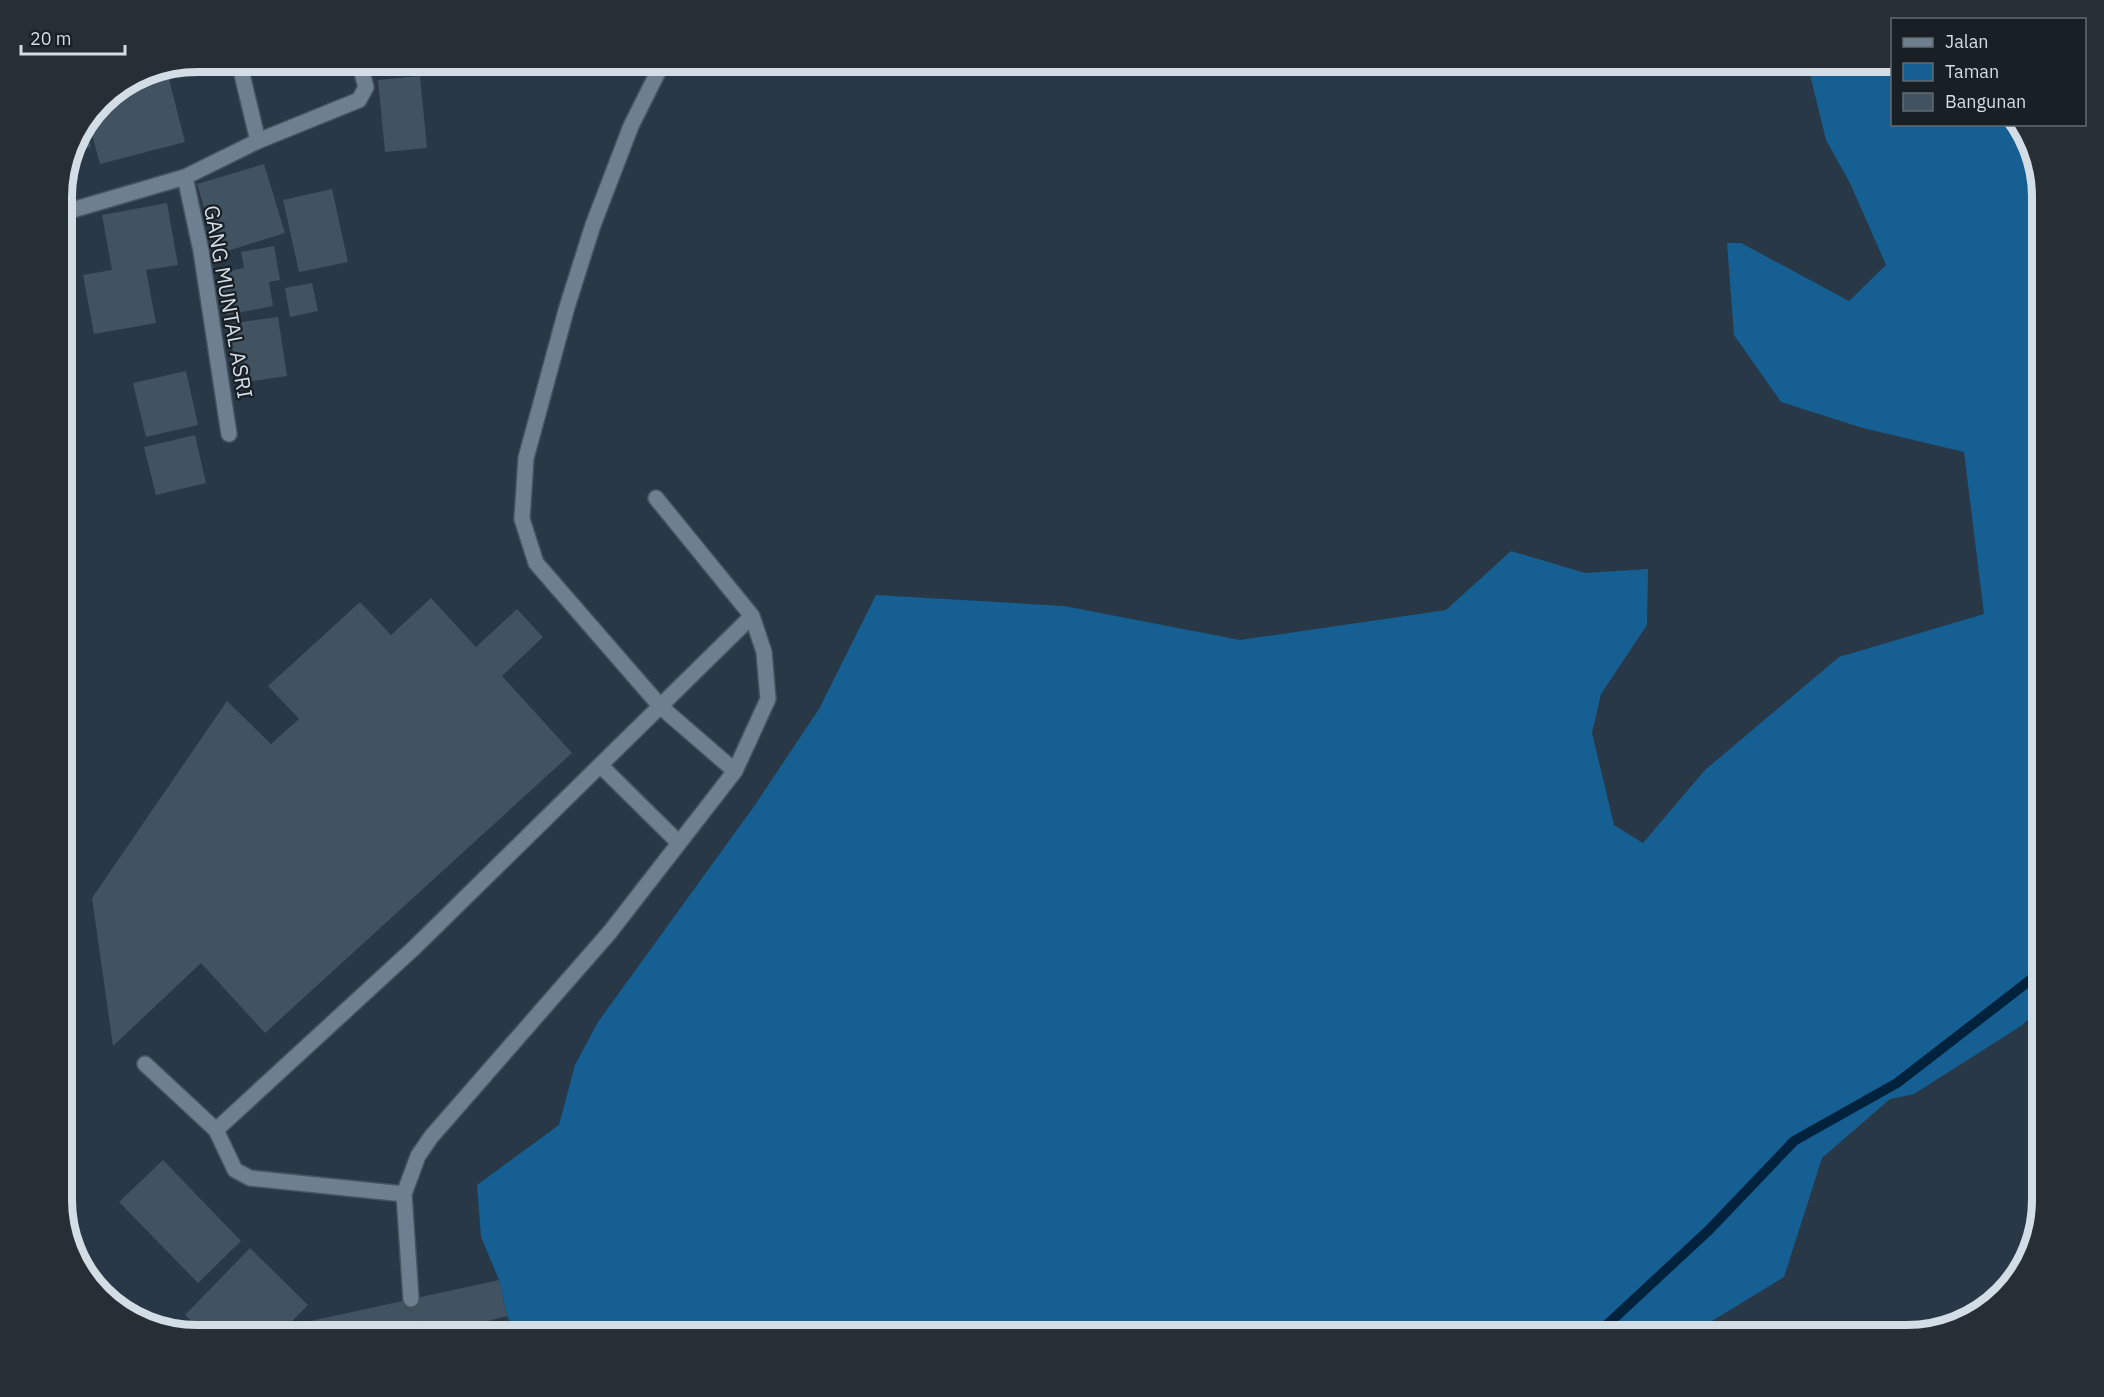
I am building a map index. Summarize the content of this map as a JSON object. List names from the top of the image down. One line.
{"streets":{"street":["GANG MUNTAL ASRI"]},"legend":["Jalan","Taman","Bangunan"],"scale_bar":"20 m"}
